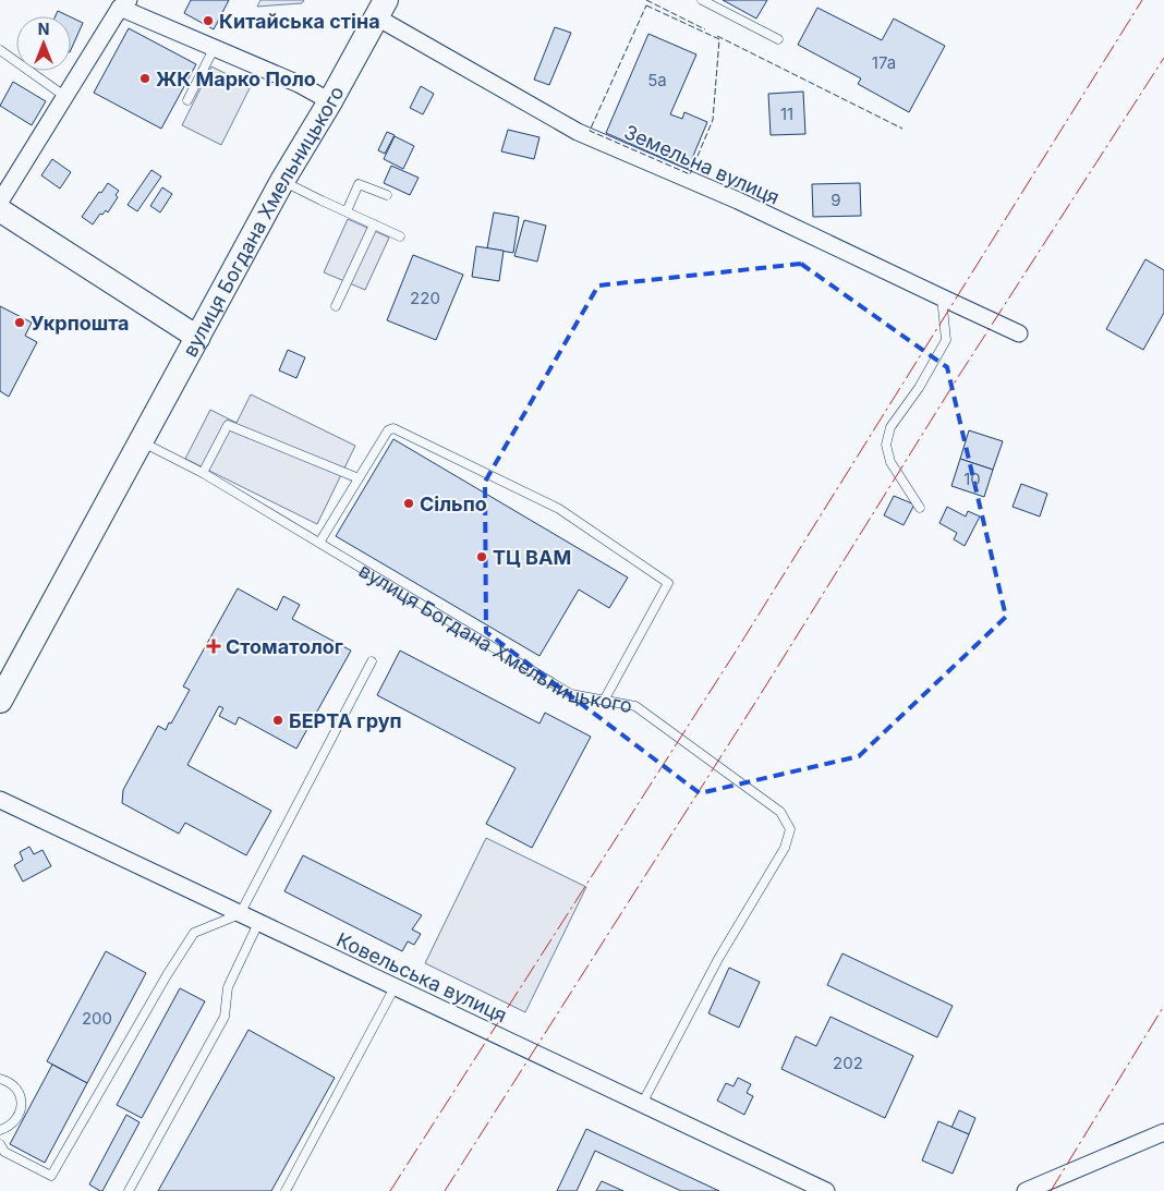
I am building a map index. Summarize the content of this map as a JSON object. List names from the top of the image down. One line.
{"streets":{"main road":["вулиця Богдана Хмельницького"],"street":["Земельна вулиця","Ковельська вулиця"]},"crossings":[["Земельна вулиця","вулиця Богдана Хмельницького"],["вулиця Богдана Хмельницького","Ковельська вулиця"]],"places":{"other":["Китайська стіна","ЖК Марко Поло","Укрпошта","Сільпо","ТЦ ВАМ","БЕРТА груп"],"health":["Стоматолог"]},"house_numbers":["17а","5а","11","9","220","10","200","202"],"north":"top"}
